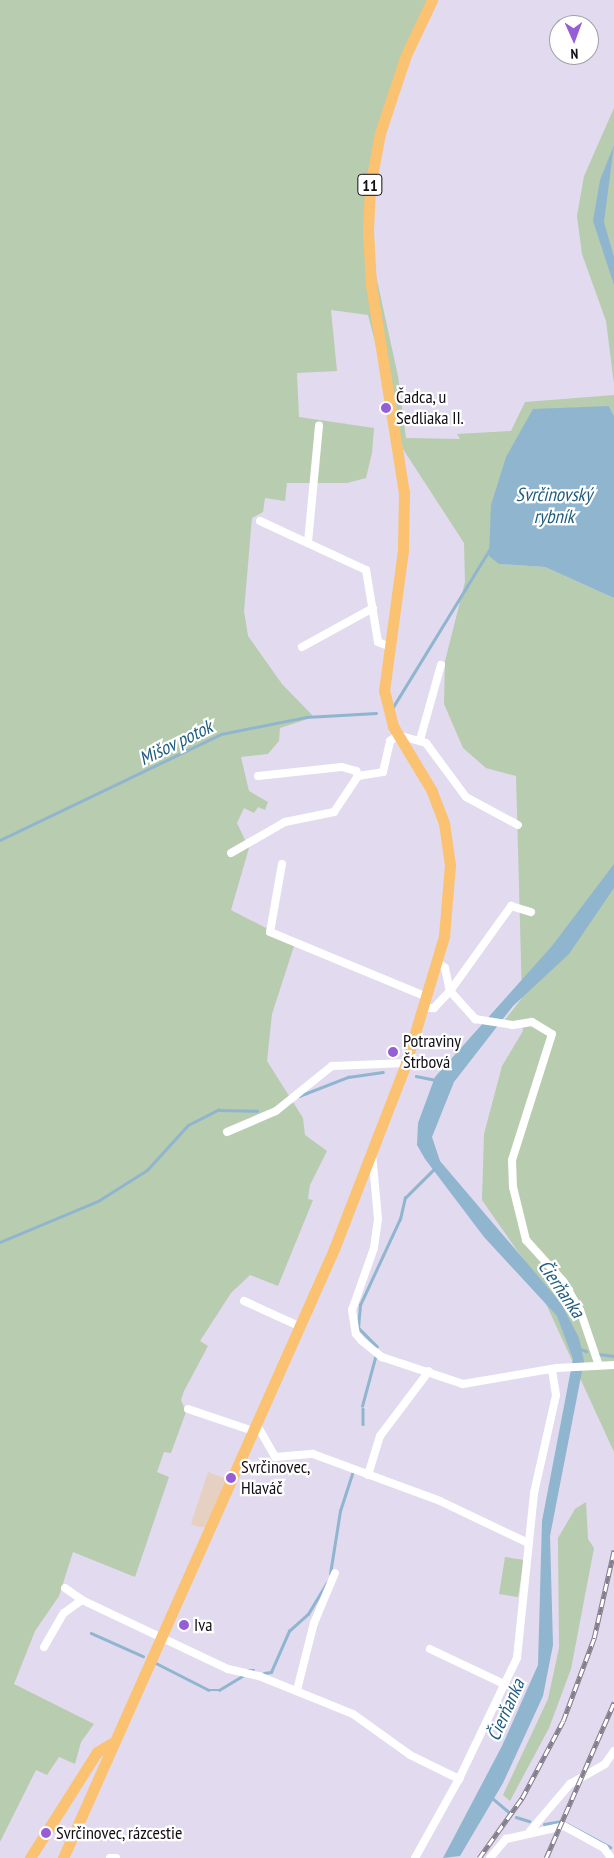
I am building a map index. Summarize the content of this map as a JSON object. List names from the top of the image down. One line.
{"streets":{"main road":["11"]},"water":["Svrčinovský rybník","Mišov potok","Čierňanka"],"places":["Čadca, u Sedliaka II.","Potraviny Štrbová","Svrčinovec, Hlaváč","Iva","Svrčinovec, rázcestie"],"north":"bottom"}
